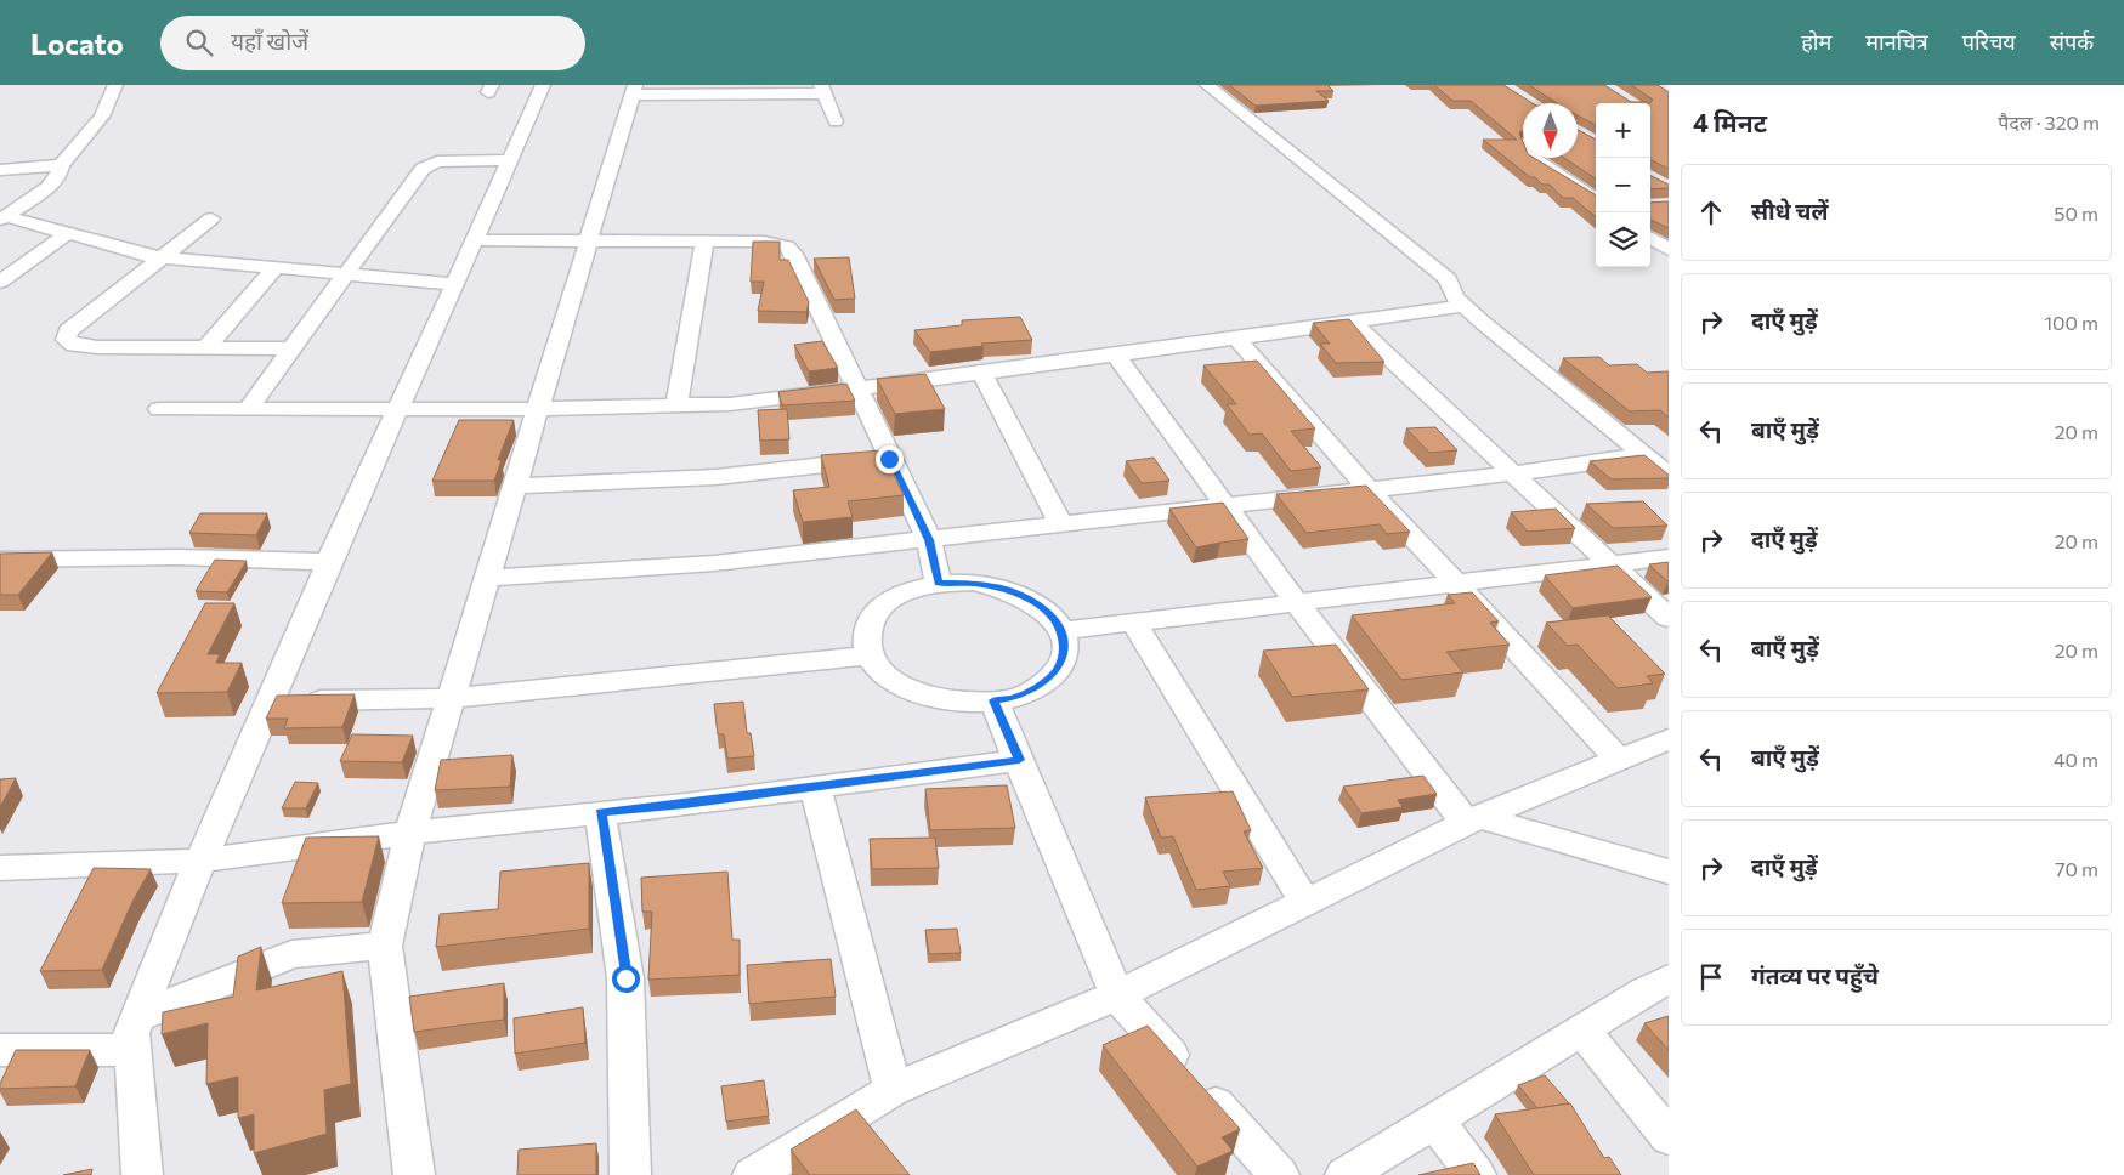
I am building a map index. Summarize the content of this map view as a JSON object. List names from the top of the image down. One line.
{"north":"bottom","page":{"header":"Locato","search":"यहाँ खोजें","nav":["होम","मानचित्र","परिचय","संपर्क"],"heading":["4 मिनट","पैदल · 320 m"],"map_buttons":["+","−"],"list":[["सीधे चलें","50 m"],["दाएँ मुड़ें","100 m"],["बाएँ मुड़ें","20 m"],["दाएँ मुड़ें","20 m"],["बाएँ मुड़ें","20 m"],["बाएँ मुड़ें","40 m"],["दाएँ मुड़ें","70 m"],"गंतव्य पर पहुँचे"]}}
